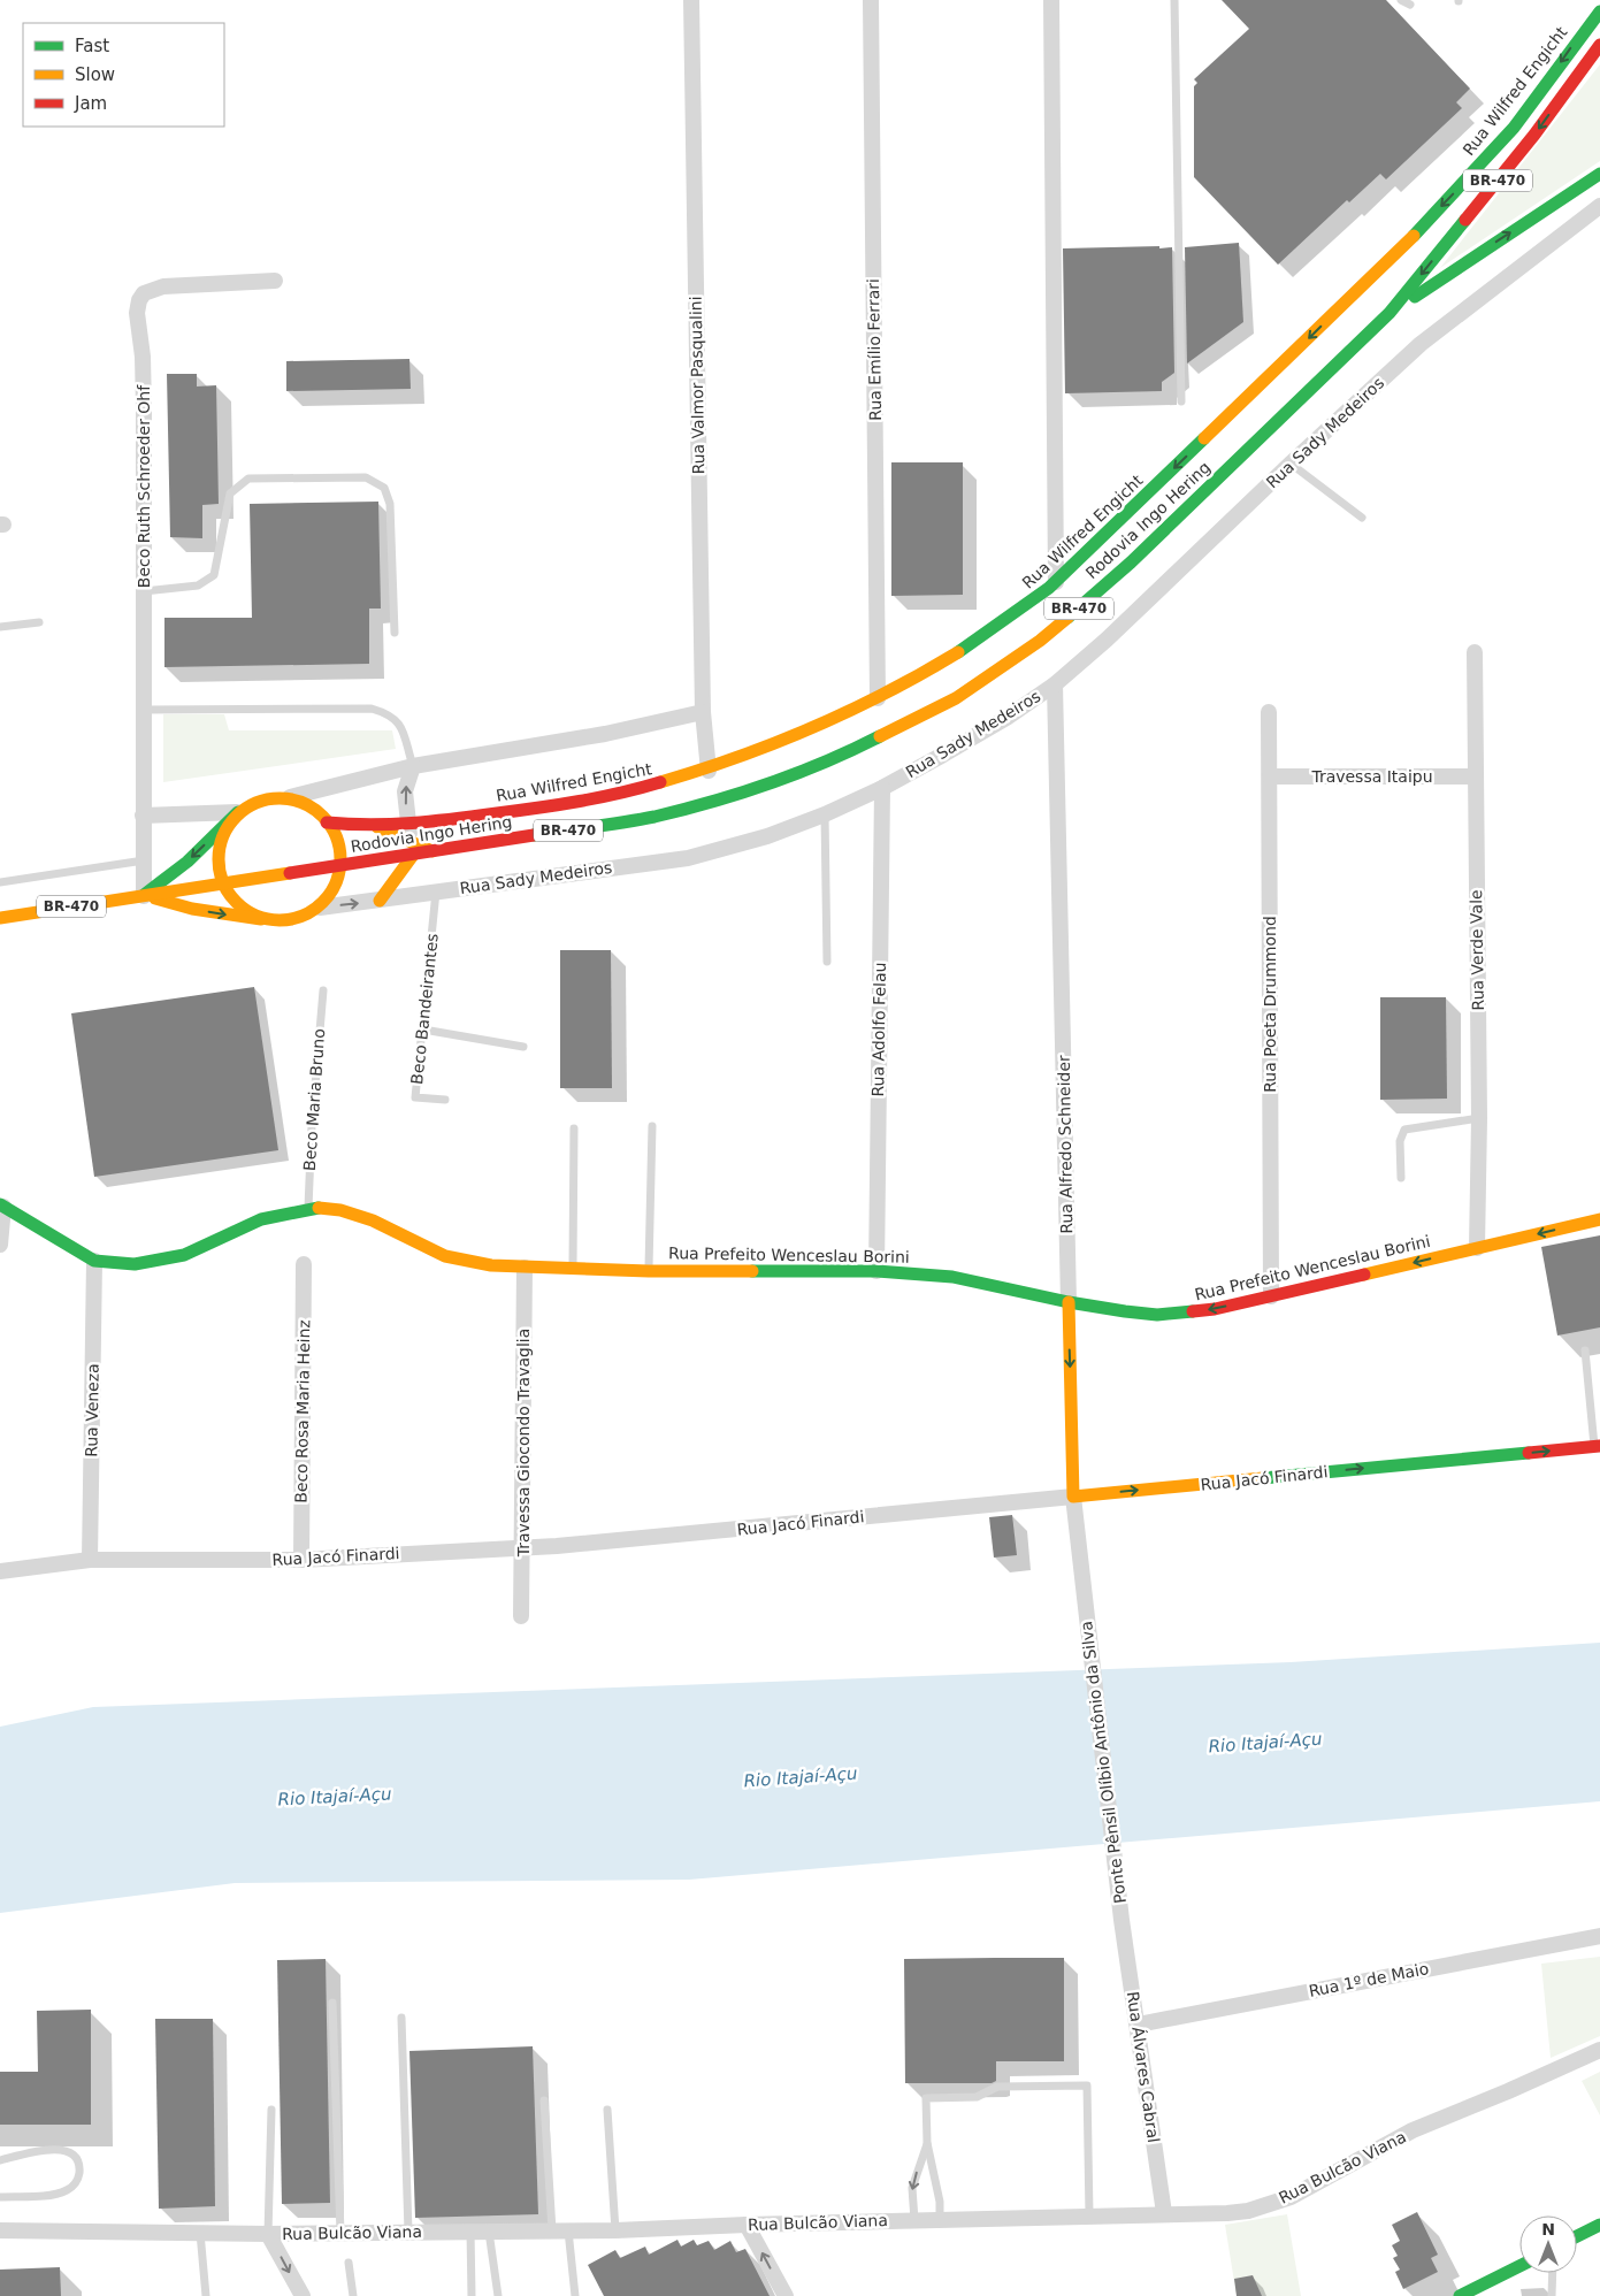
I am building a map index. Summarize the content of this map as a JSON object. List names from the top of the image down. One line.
{"streets":{"main road":["Rua Wilfred Engicht","BR-470","Rodovia Ingo Hering","Rua Alfredo Schneider","Rua Prefeito Wenceslau Borini","Rua Jacó Finardi"],"street":["Rua Emílio Ferrari","Rua Valmor Pasqualini","Rua Sady Medeiros","Beco Ruth Schroeder Ohf","Travessa Itaipu","Rua Verde Vale","Rua Poeta Drummond","Rua Adolfo Felau","Rua Veneza","Beco Rosa Maria Heinz","Travessa Giocondo Travaglia","Ponte Pênsil Olíbio Antônio da Silva","Rua 1º de Maio","Rua Álvares Cabral","Rua Bulcão Viana"],"lane":["Beco Bandeirantes","Beco Maria Bruno"]},"crossings":[["Rua Wilfred Engicht","Rua Emílio Ferrari"],["Rua Wilfred Engicht","Rua Valmor Pasqualini"],["Rua Sady Medeiros","Beco Bandeirantes"],["Rua Sady Medeiros","Rua Adolfo Felau"],["Rua Sady Medeiros","Rua Alfredo Schneider"],["Beco Ruth Schroeder Ohf","Rodovia Ingo Hering"],["Travessa Itaipu","Rua Verde Vale"],["Travessa Itaipu","Rua Poeta Drummond"],["Rua Verde Vale","Rua Prefeito Wenceslau Borini"],["Rua Poeta Drummond","Rua Prefeito Wenceslau Borini"],["Rua Adolfo Felau","Rua Prefeito Wenceslau Borini"],["Beco Maria Bruno","Rua Prefeito Wenceslau Borini"],["Rua Alfredo Schneider","Rua Prefeito Wenceslau Borini"],["Rua Alfredo Schneider","Rua Jacó Finardi"],["Rua Alfredo Schneider","Ponte Pênsil Olíbio Antônio da Silva"],["Rua Prefeito Wenceslau Borini","Rua Veneza"],["Rua Prefeito Wenceslau Borini","Travessa Giocondo Travaglia"],["Rua Veneza","Rua Jacó Finardi"],["Beco Rosa Maria Heinz","Rua Jacó Finardi"],["Travessa Giocondo Travaglia","Rua Jacó Finardi"],["Ponte Pênsil Olíbio Antônio da Silva","Rua Álvares Cabral"],["Rua 1º de Maio","Rua Álvares Cabral"],["Rua Álvares Cabral","Rua Bulcão Viana"]],"one_way":["Rua Wilfred Engicht"],"water":["Rio Itajaí-Açu"],"legend":["Fast","Slow","Jam"],"north":"top"}
